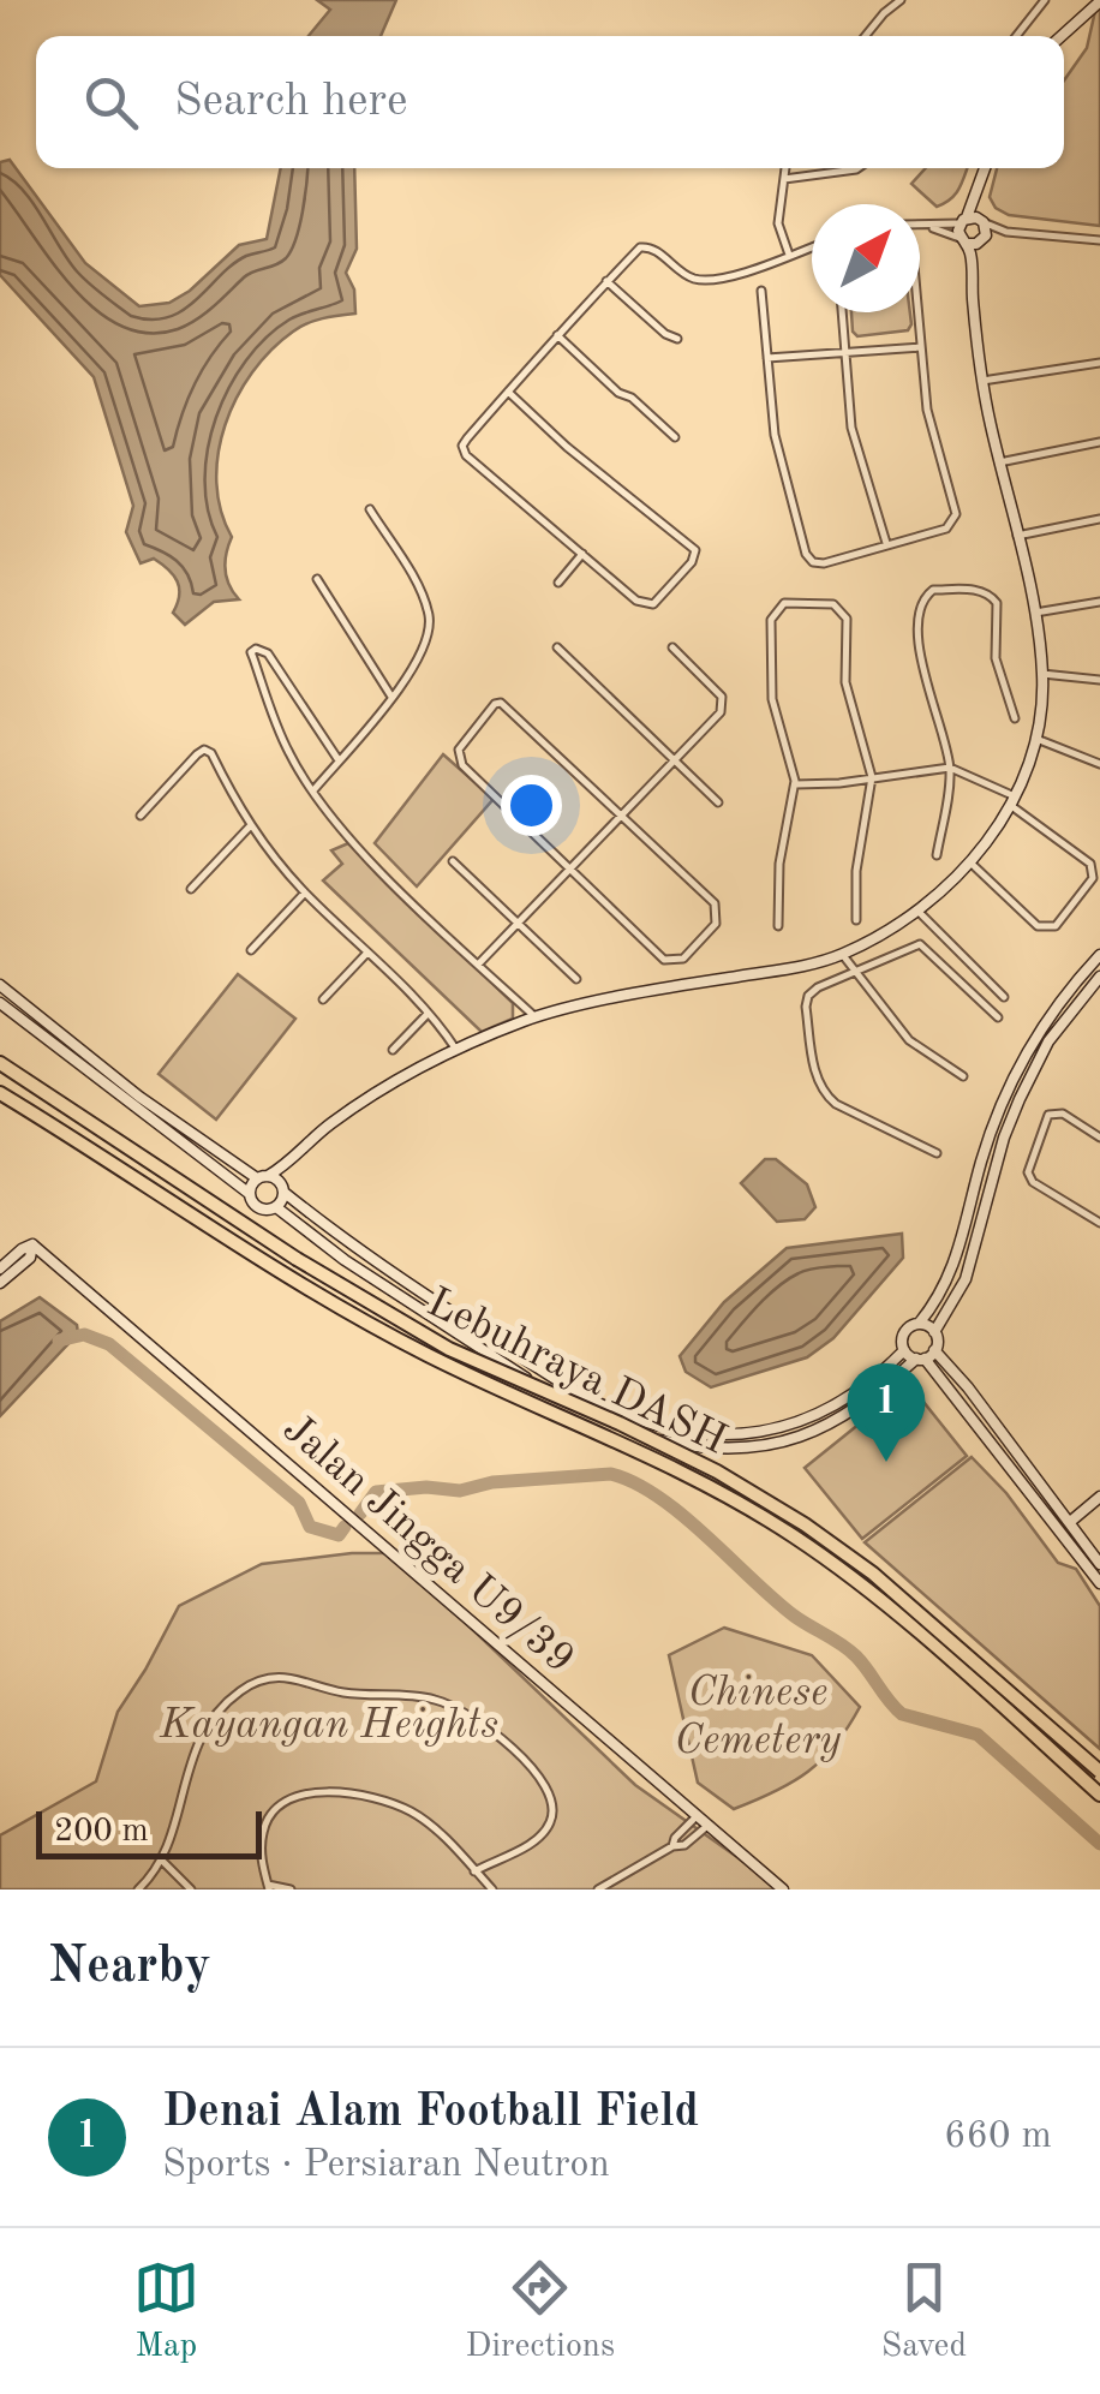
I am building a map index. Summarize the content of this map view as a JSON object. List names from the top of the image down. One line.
{"streets":{"highway":["Lebuhraya DASH"],"street":["Jalan Jingga U9/39"]},"parks":["Chinese Cemetery","Kayangan Heights"],"scale_bar":"200 m","north":"top right","page":{"search":"Search here","pins":"1","scale":"200 m","heading":"Nearby","list":[{"mark":"1","name":"Denai Alam Football Field","note":"Sports · Persiaran Neutron","value":"660 m"}],"nav":["Map","Directions","Saved"]}}
